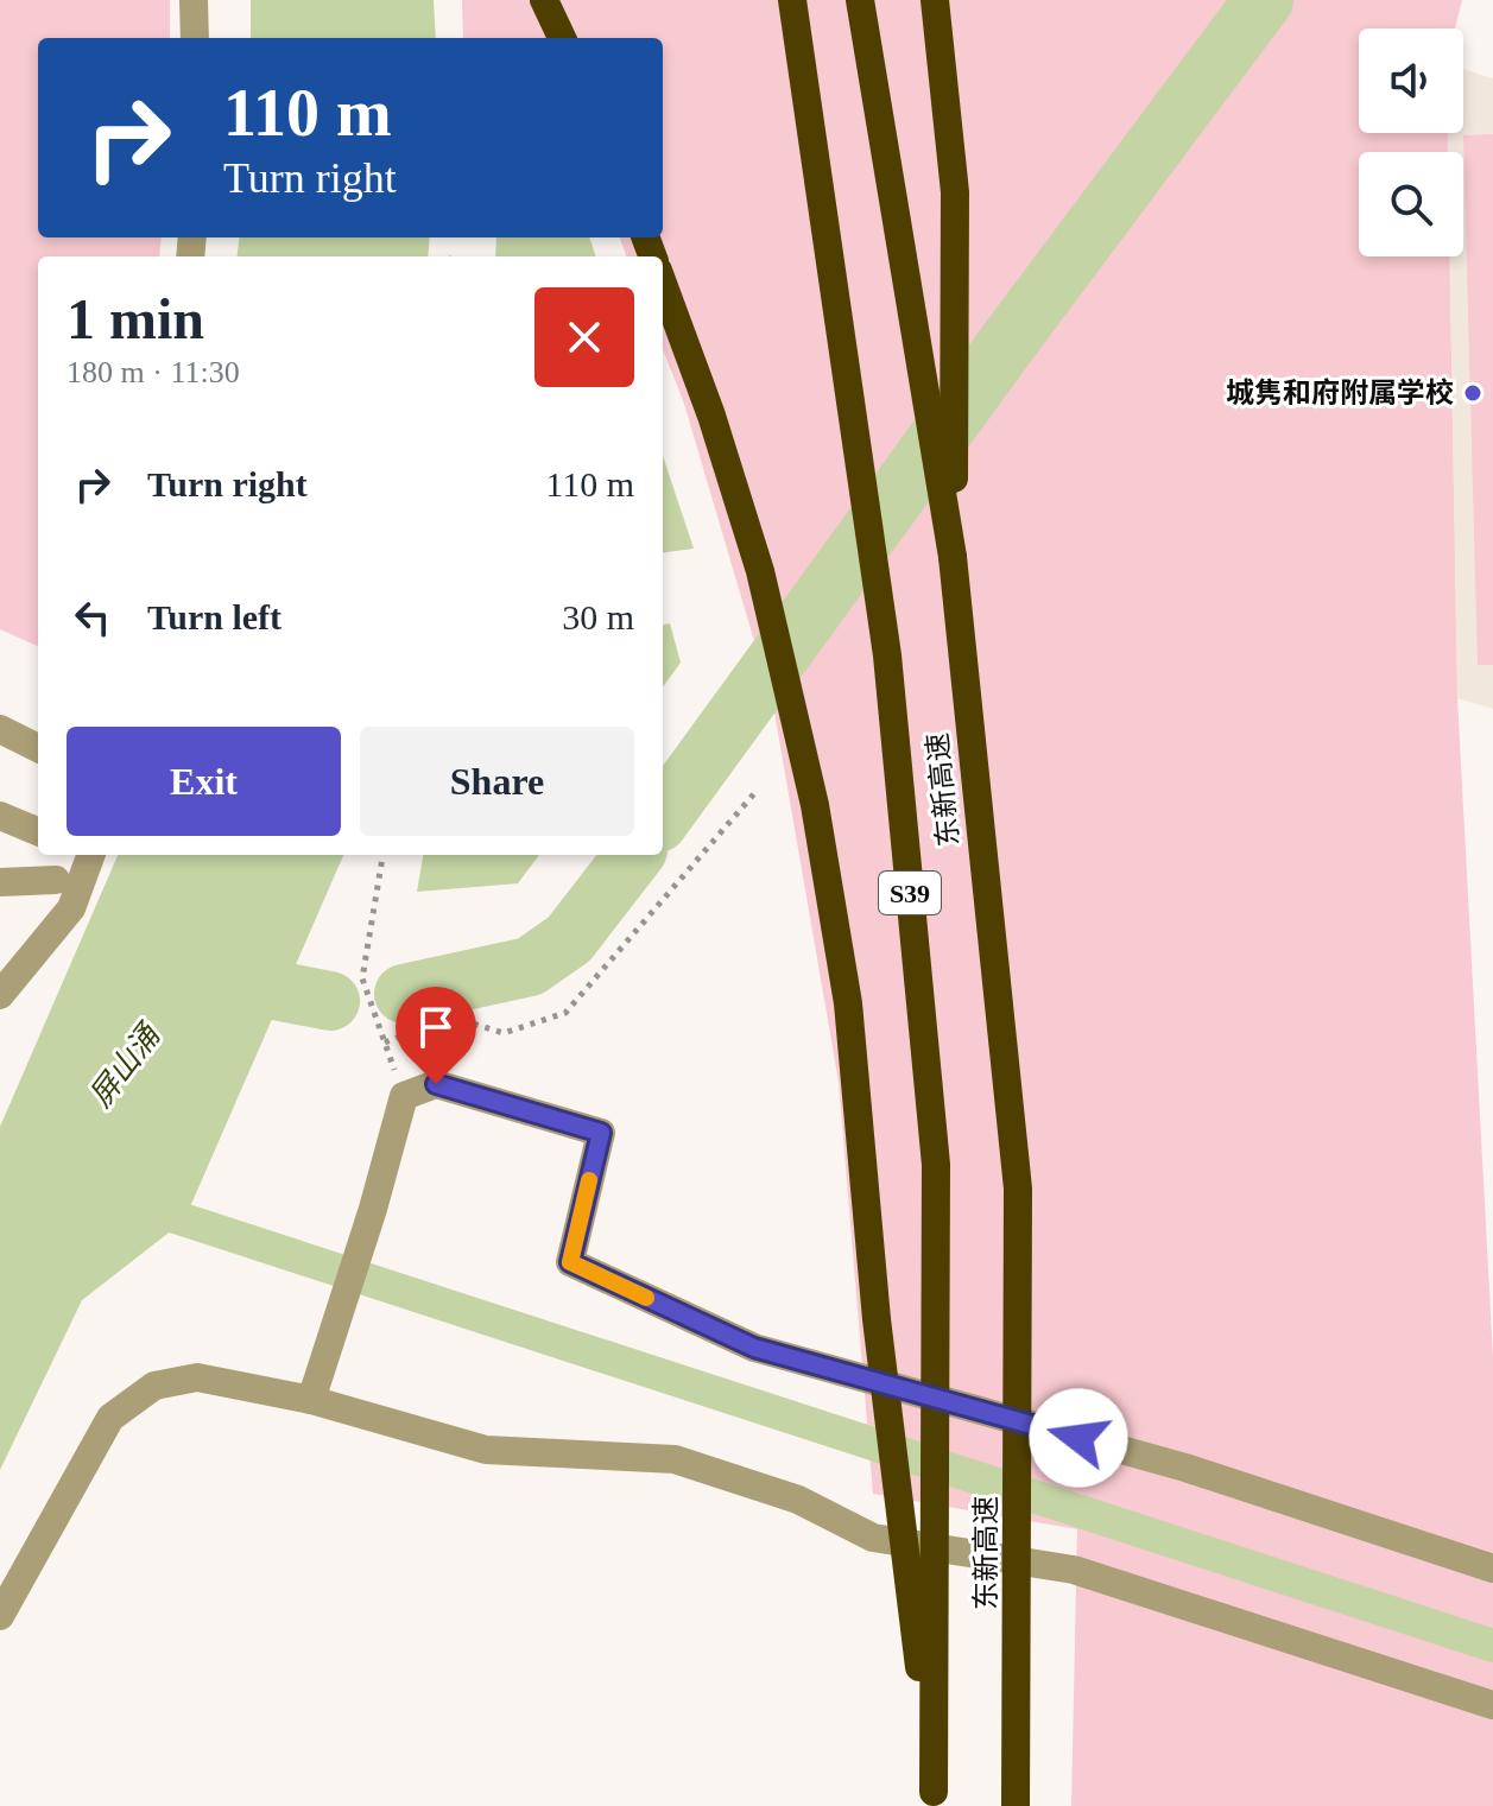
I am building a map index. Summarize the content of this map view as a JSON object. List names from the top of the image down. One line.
{"streets":{"highway":["东新高速","S39"]},"water":["屏山涌"],"places":["城隽和府附属学校"],"page":{"turn":["110 m","Turn right"],"heading":["1 min","180 m · 11:30"],"list":[{"name":"Turn right","value":"110 m"},{"name":"Turn left","value":"30 m"}],"buttons":["Exit","Share"]}}
